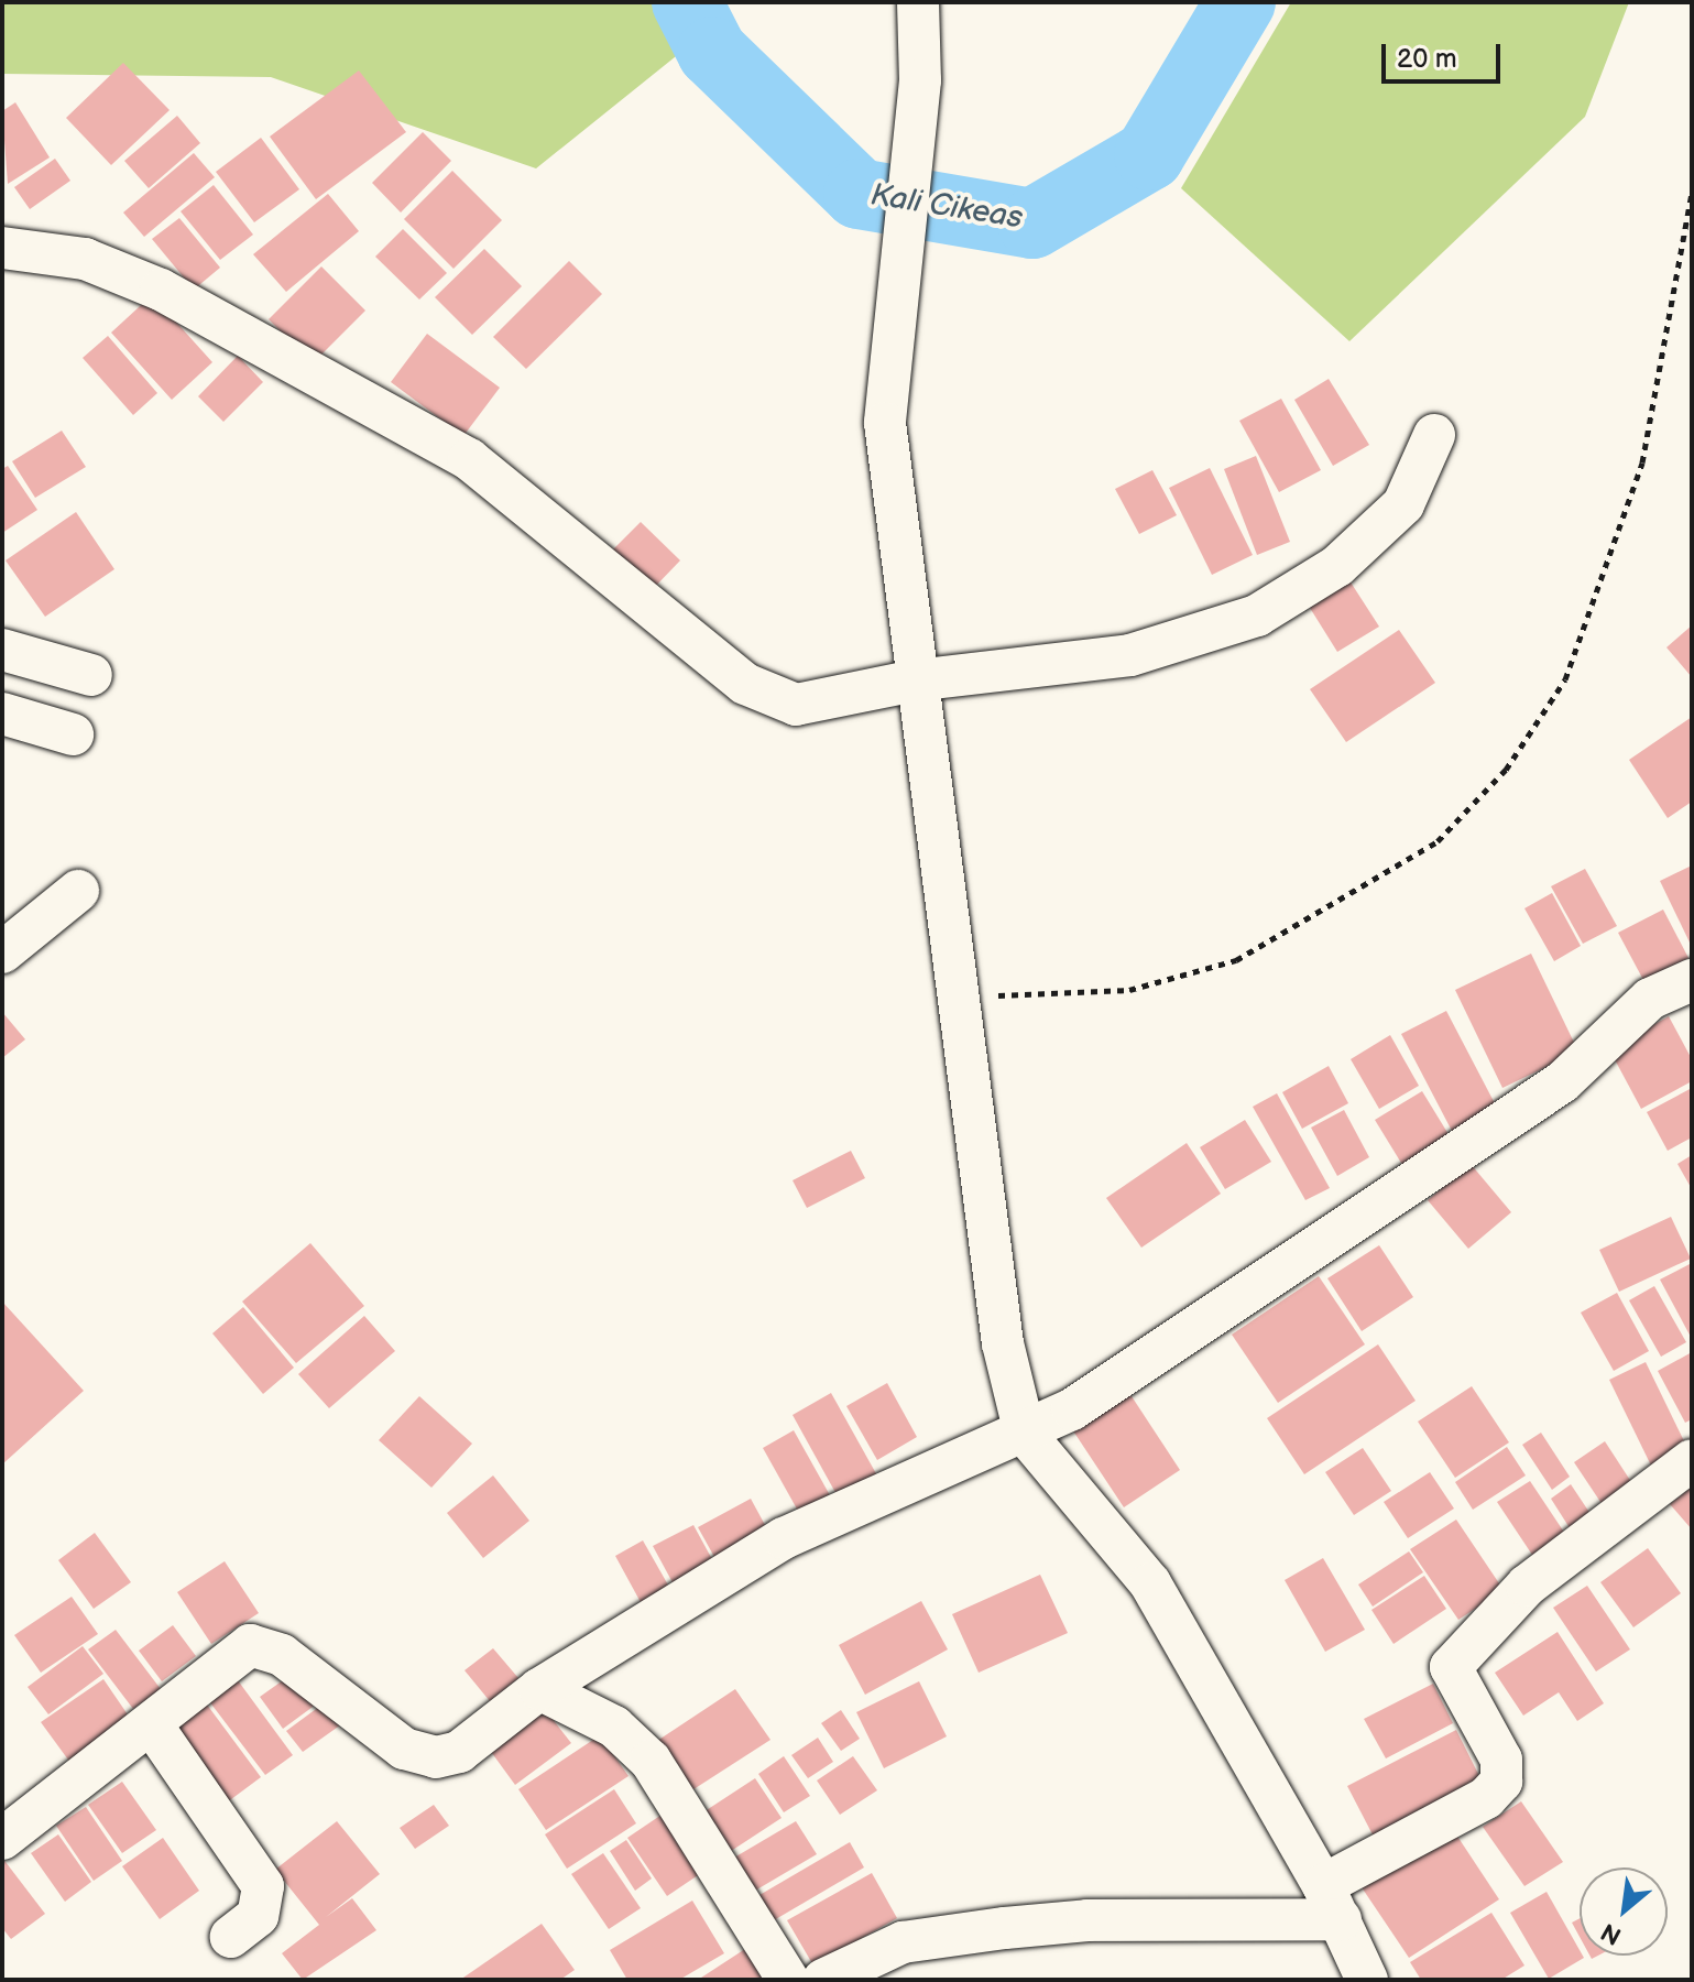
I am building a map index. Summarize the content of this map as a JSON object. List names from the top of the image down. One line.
{"water":["Kali Cikeas"],"scale_bar":"20 m","north":"bottom left"}
